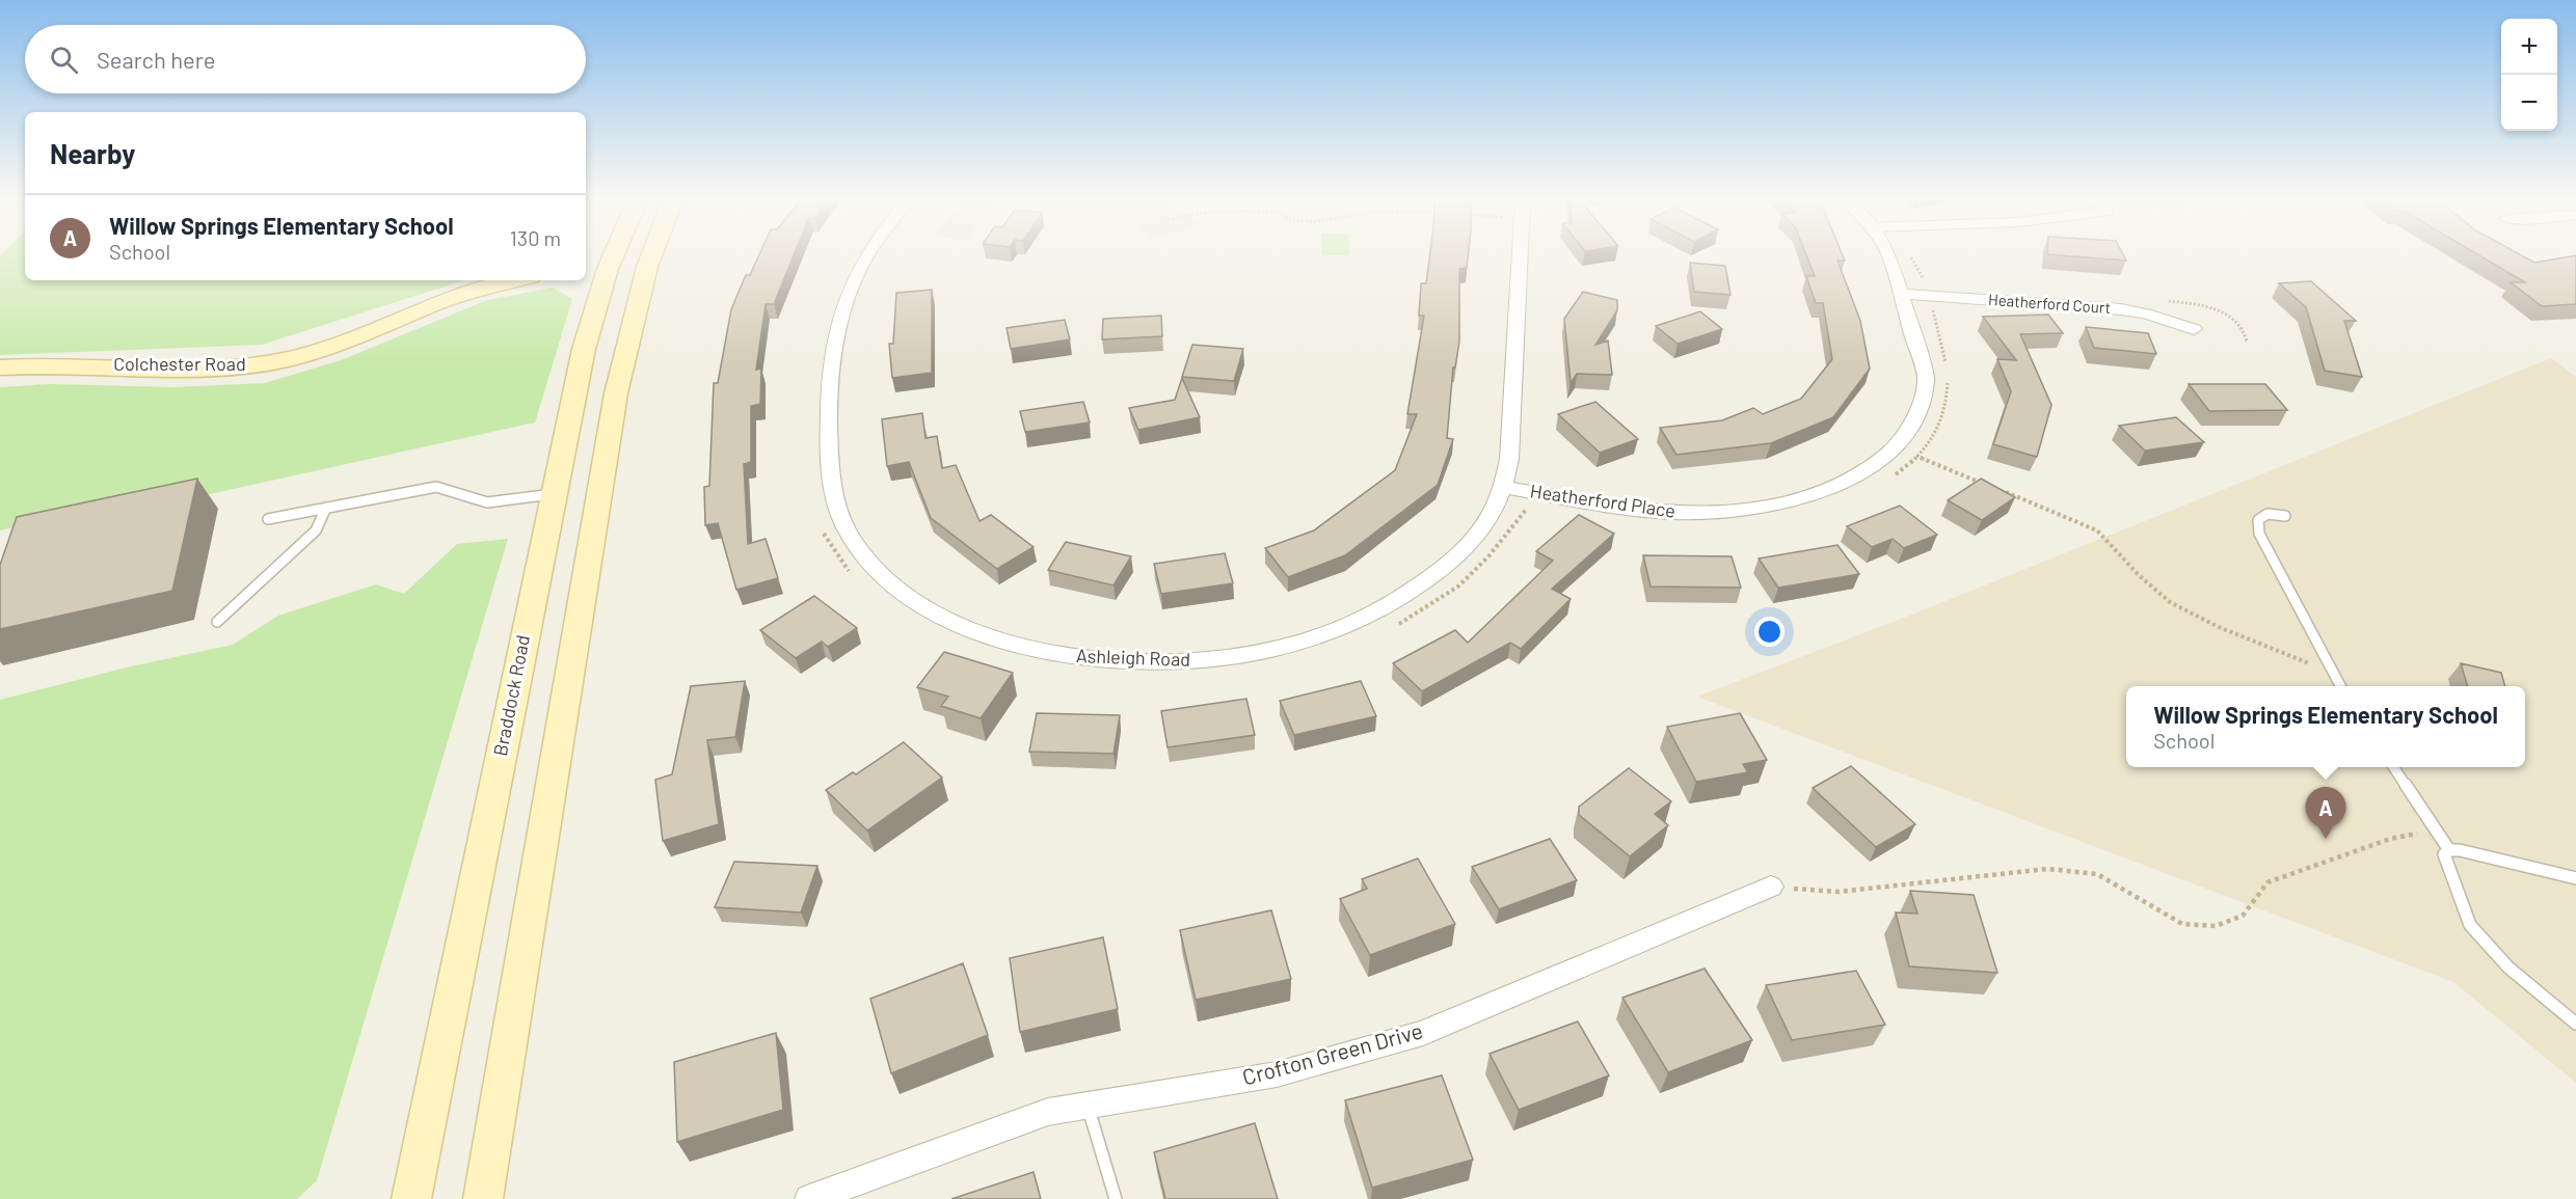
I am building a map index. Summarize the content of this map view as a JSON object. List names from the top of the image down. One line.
{"streets":{"main road":["Colchester Road","Braddock Road"],"street":["Heatherford Court","Heatherford Place","Ashleigh Road","Crofton Green Drive"]},"crossings":[["Heatherford Court","Heatherford Place"],["Heatherford Place","Ashleigh Road"]],"page":{"map_buttons":["+","−"],"search":"Search here","heading":"Nearby","list":[{"mark":"A","name":"Willow Springs Elementary School","note":"School","value":"130 m"}],"popup":["Willow Springs Elementary School","School"],"pins":"A"}}
